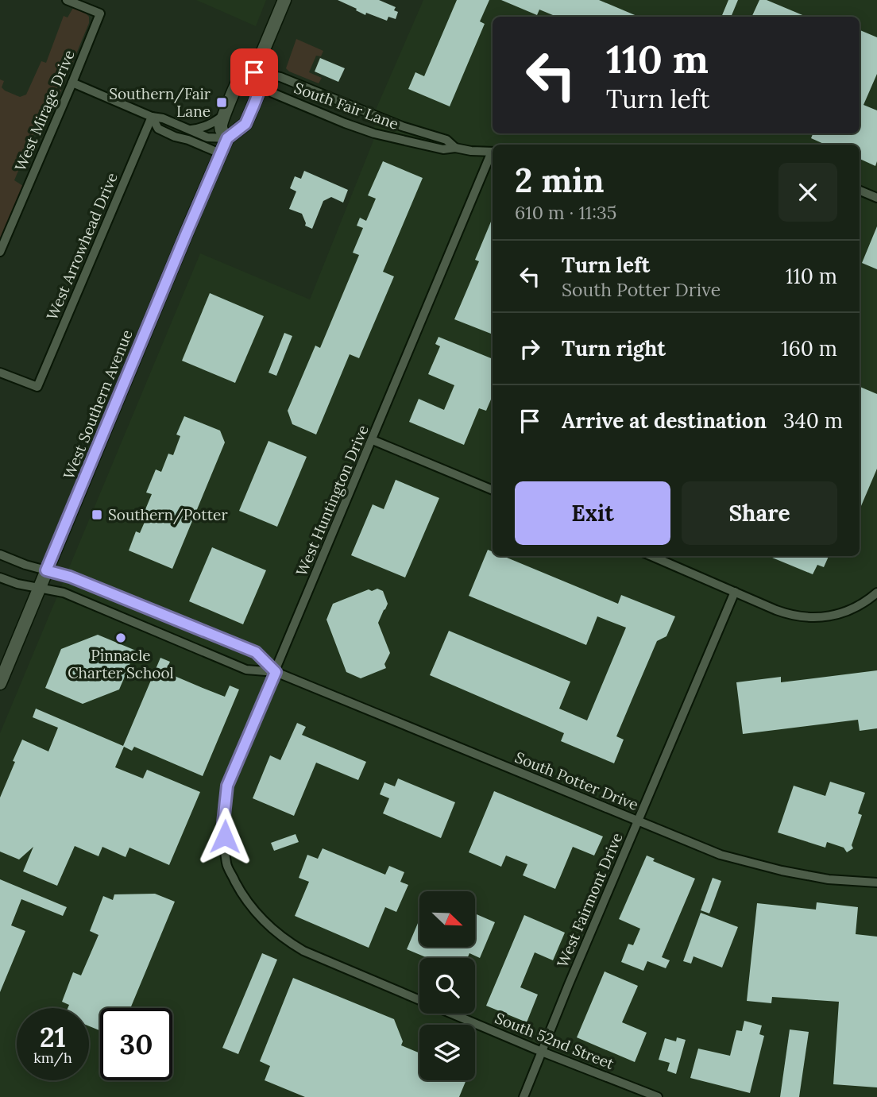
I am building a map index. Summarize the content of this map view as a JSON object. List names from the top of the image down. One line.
{"streets":{"main road":["West Southern Avenue"],"street":["South Fair Lane","West Mirage Drive","West Arrowhead Drive","West Huntington Drive","South Potter Drive","West Fairmont Drive","South 52nd Street"]},"crossings":[["South Fair Lane","West Southern Avenue"],["West Southern Avenue","South Potter Drive"],["West Huntington Drive","South Potter Drive"],["West Huntington Drive","South 52nd Street"],["South Potter Drive","West Fairmont Drive"],["West Fairmont Drive","South 52nd Street"]],"places":{"transit":["Southern/Fair Lane","Southern/Potter"],"other":["Pinnacle Charter School"]},"north":"bottom right","page":{"turn":["110 m","Turn left"],"heading":["2 min","610 m · 11:35"],"list":[{"name":"Turn left","note":"South Potter Drive","value":"110 m"},{"name":"Turn right","value":"160 m"},{"name":"Arrive at destination","value":"340 m"}],"buttons":["Exit","Share"],"speed":"21 km/h","limit":"30"}}
